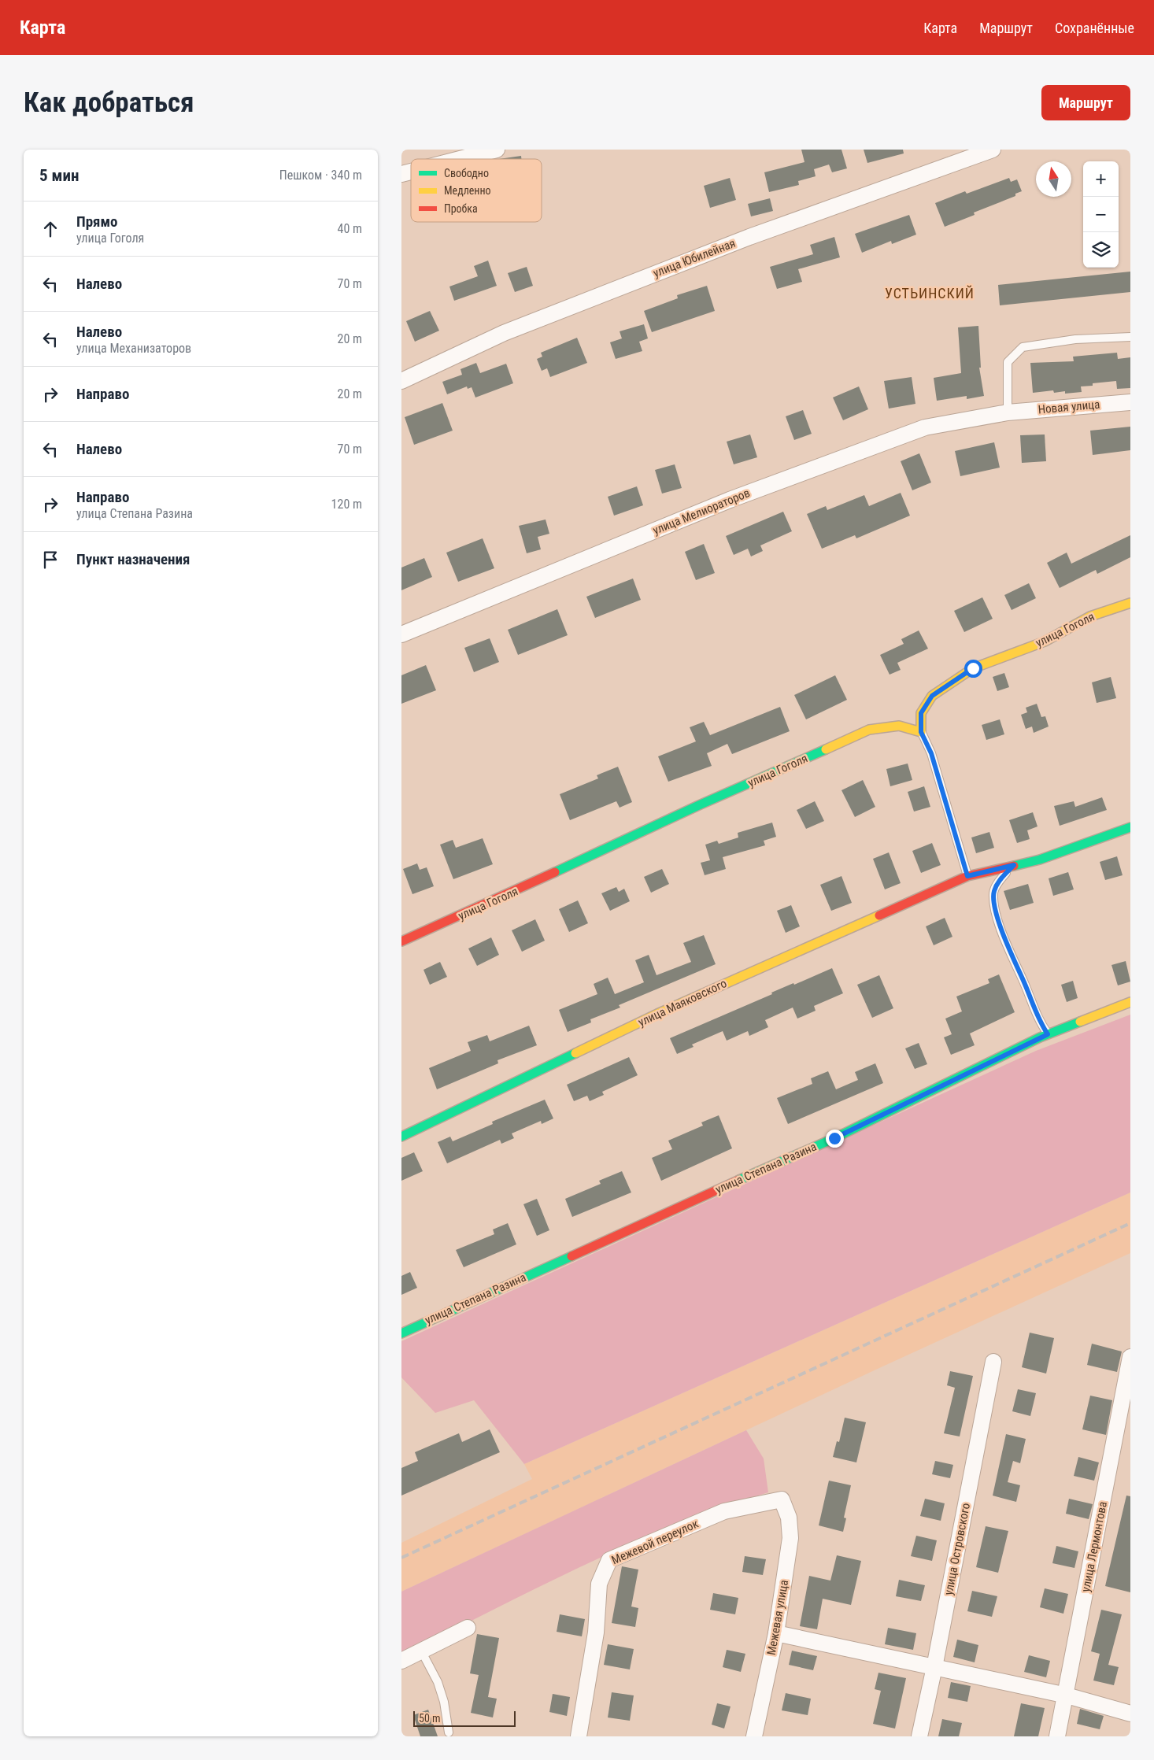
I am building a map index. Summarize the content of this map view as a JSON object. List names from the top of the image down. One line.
{"streets":{"street":["улица Юбилейная","Новая улица","улица Мелиораторов","улица Гоголя","улица Маяковского","улица Степана Разина","Межевой переулок","улица Лермонтова","улица Островского","Межевая улица"]},"crossings":[["Новая улица","улица Мелиораторов"],["Межевой переулок","Межевая улица"]],"districts":["УСТЬИНСКИЙ"],"legend":["Свободно","Медленно","Пробка"],"scale_bar":"50 m","north":"top","page":{"header":"Карта","nav":["Карта","Маршрут","Сохранённые"],"buttons":"Маршрут","title":"Как добраться","heading":["5 мин","Пешком · 340 m"],"map_buttons":["+","−"],"list":[["Прямо","улица Гоголя","40 m"],["Налево","70 m"],["Налево","улица Механизаторов","20 m"],["Направо","20 m"],["Налево","70 m"],["Направо","улица Степана Разина","120 m"],"Пункт назначения"],"scale":"50 m"}}
